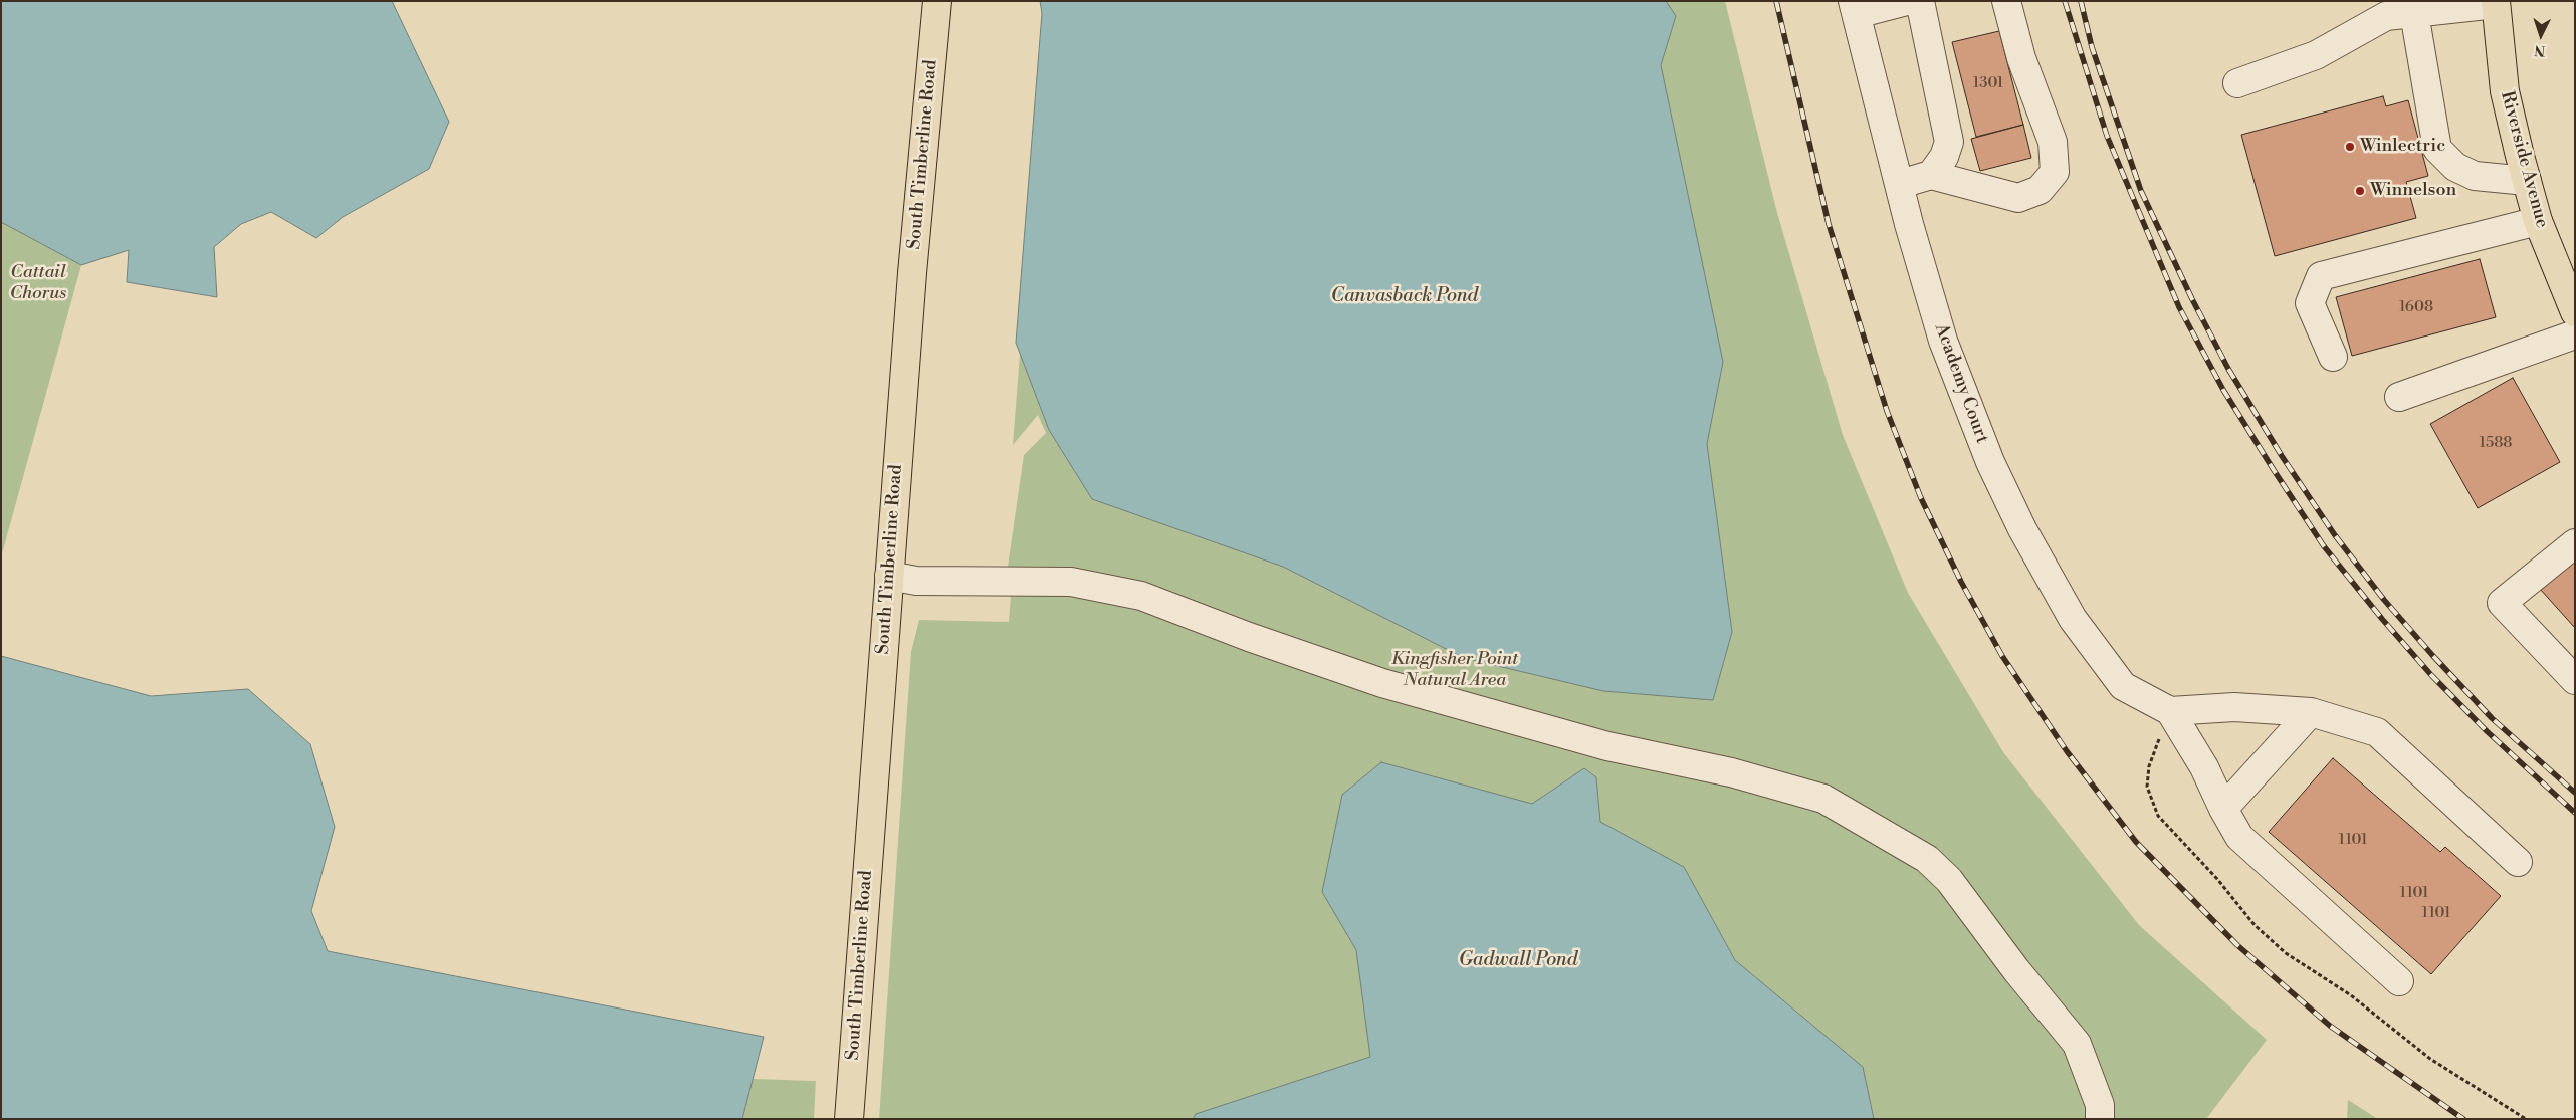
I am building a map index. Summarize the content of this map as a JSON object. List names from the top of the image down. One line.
{"streets":{"main road":["South Timberline Road","Riverside Avenue"],"street":["Academy Court"]},"water":["Canvasback Pond","Gadwall Pond"],"parks":["Cattail Chorus","Kingfisher Point Natural Area"],"places":["Winlectric","Winnelson"],"house_numbers":["1301","1608","1588","1101","1101","1101"],"north":"bottom"}
